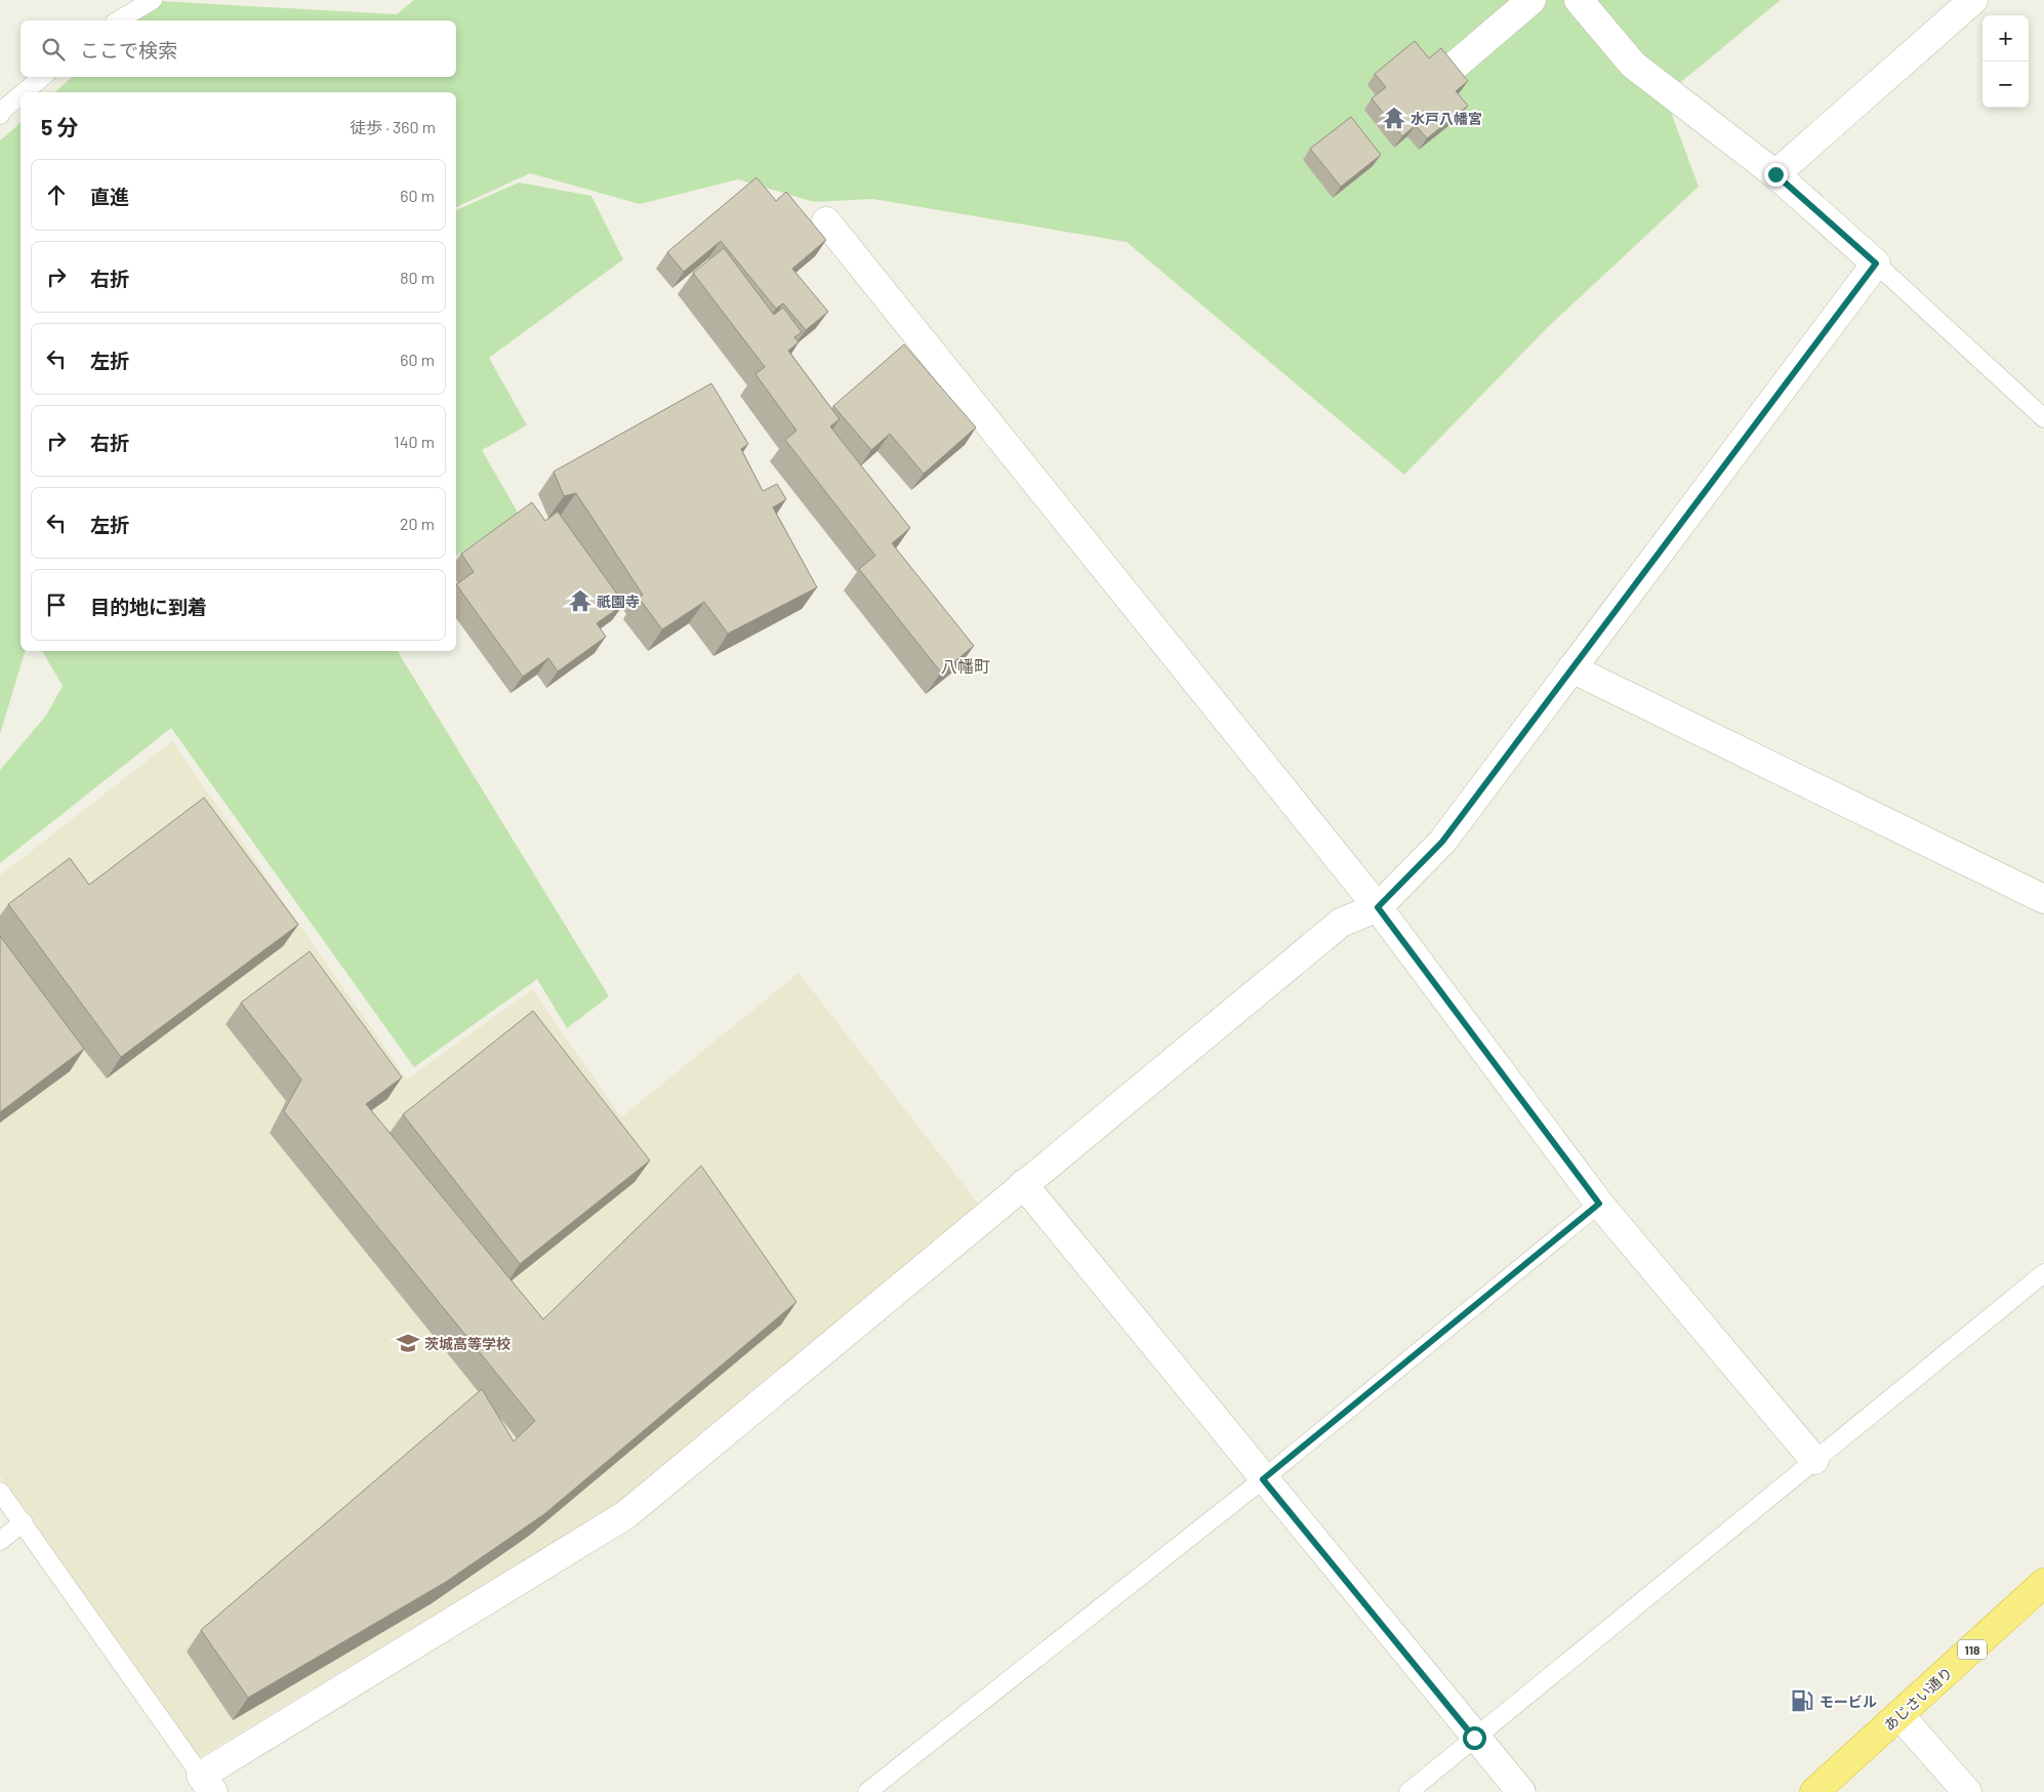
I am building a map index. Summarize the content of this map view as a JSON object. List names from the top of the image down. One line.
{"streets":{"highway":["118","あじさい通り"]},"districts":["八幡町"],"places":{"temple":["水戸八幡宮","祇園寺"],"school or university":["茨城高等学校"],"fuel station":["モービル"]},"page":{"map_buttons":["+","−"],"search":"ここで検索","heading":["5 分","徒歩 · 360 m"],"list":[["直進","60 m"],["右折","80 m"],["左折","60 m"],["右折","140 m"],["左折","20 m"],"目的地に到着"]}}
